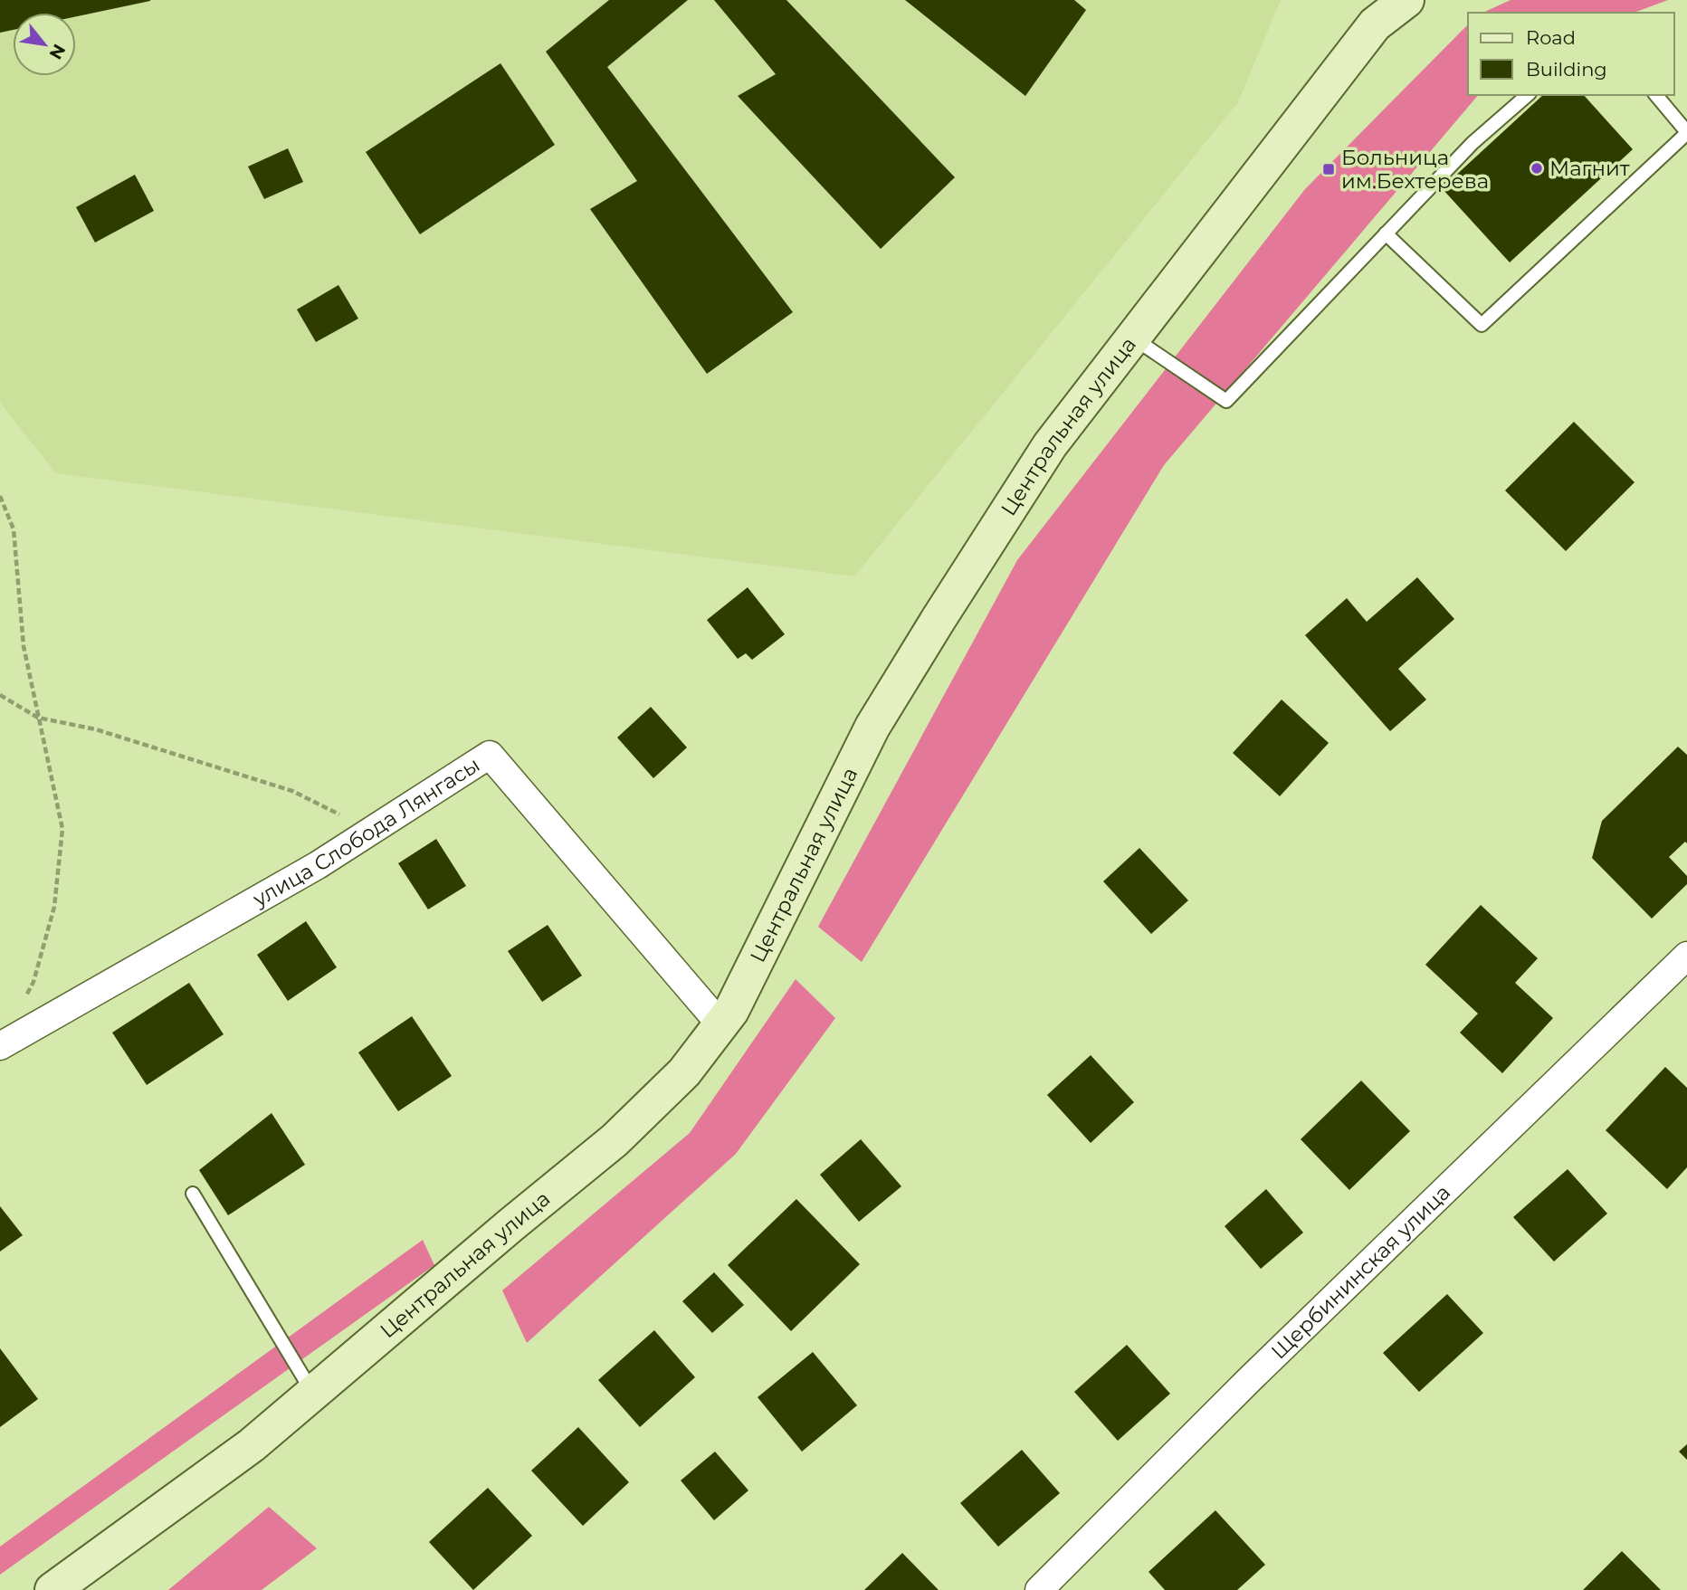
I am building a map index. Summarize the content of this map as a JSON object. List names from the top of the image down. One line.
{"streets":{"street":["Центральная улица","улица Слобода Лянгасы","Щербининская улица"]},"crossings":[["Центральная улица","улица Слобода Лянгасы"]],"places":{"other":["Магнит"],"transit":["Больница им.Бехтерева"]},"legend":["Road","Building"],"north":"bottom right"}
